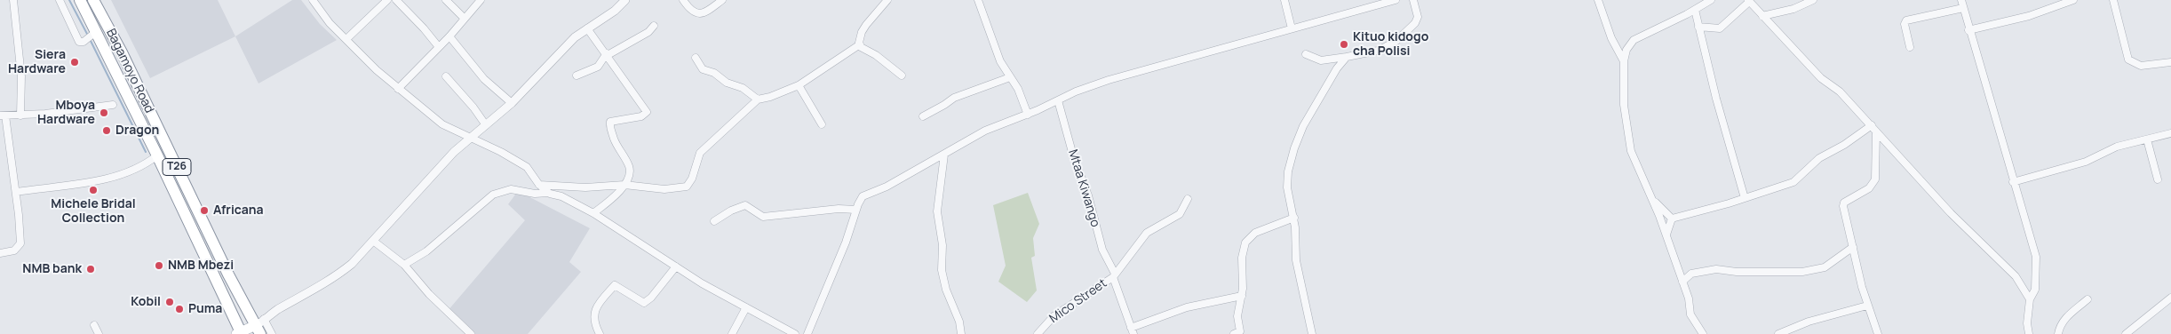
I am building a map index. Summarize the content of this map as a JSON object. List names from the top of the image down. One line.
{"streets":{"highway":["Bagamoyo Road","T26"],"street":["Mtaa Kiwango","Mico Street"]},"crossings":[["Mtaa Kiwango","Mico Street"]],"places":["Kituo kidogo cha Polisi","Siera Hardware","Mboya Hardware","Dragon","Michele Bridal Collection","Africana","NMB Mbezi","NMB bank","Kobil","Puma"]}
